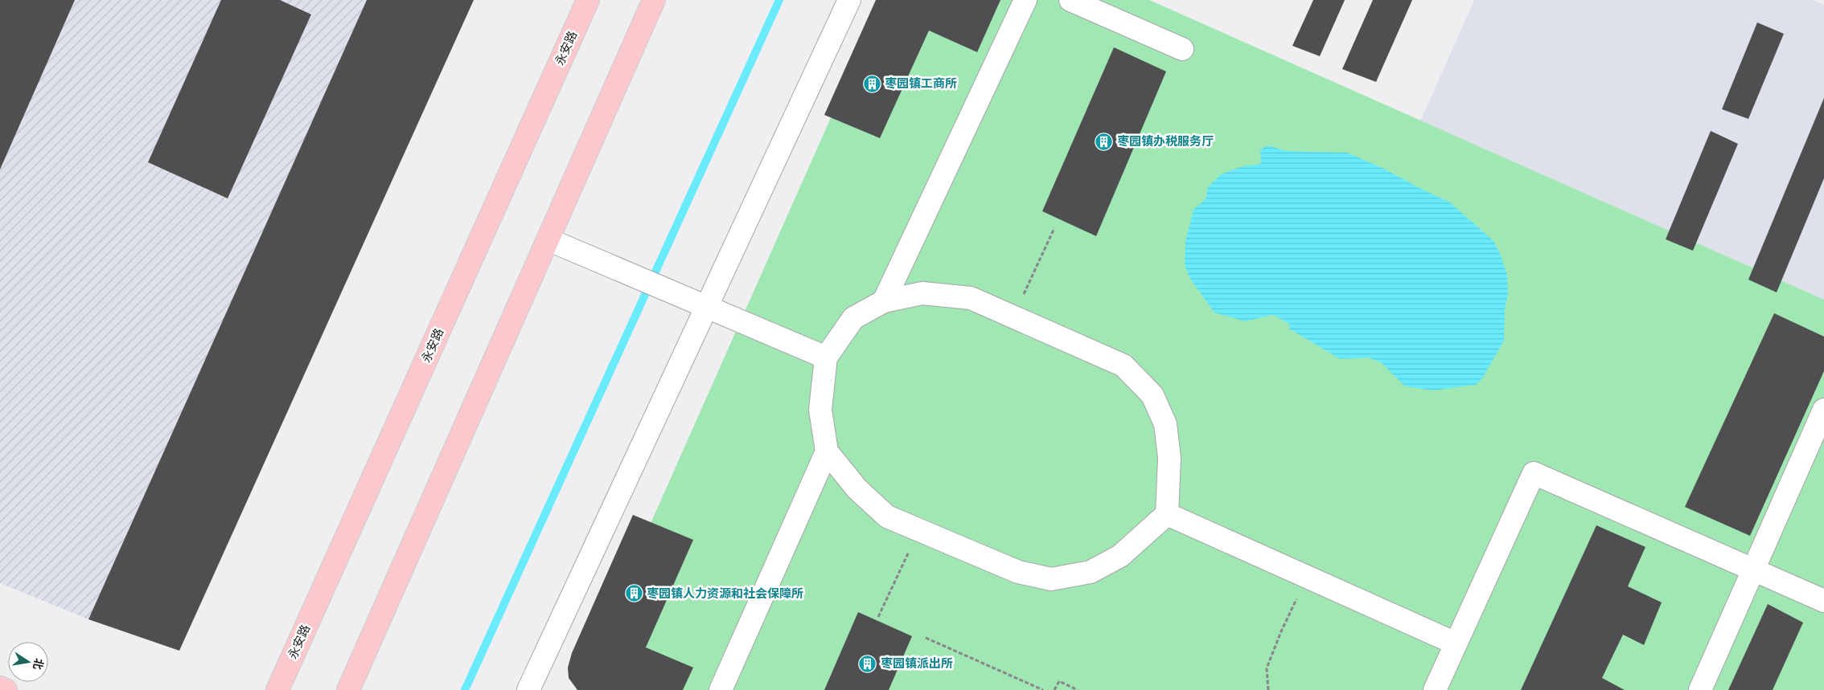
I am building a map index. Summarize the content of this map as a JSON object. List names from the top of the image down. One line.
{"streets":{"main road":["永安路"]},"places":{"building":["枣园镇工商所","枣园镇办税服务厅","枣园镇人力资源和社会保障所","枣园镇派出所"]},"north":"right"}
